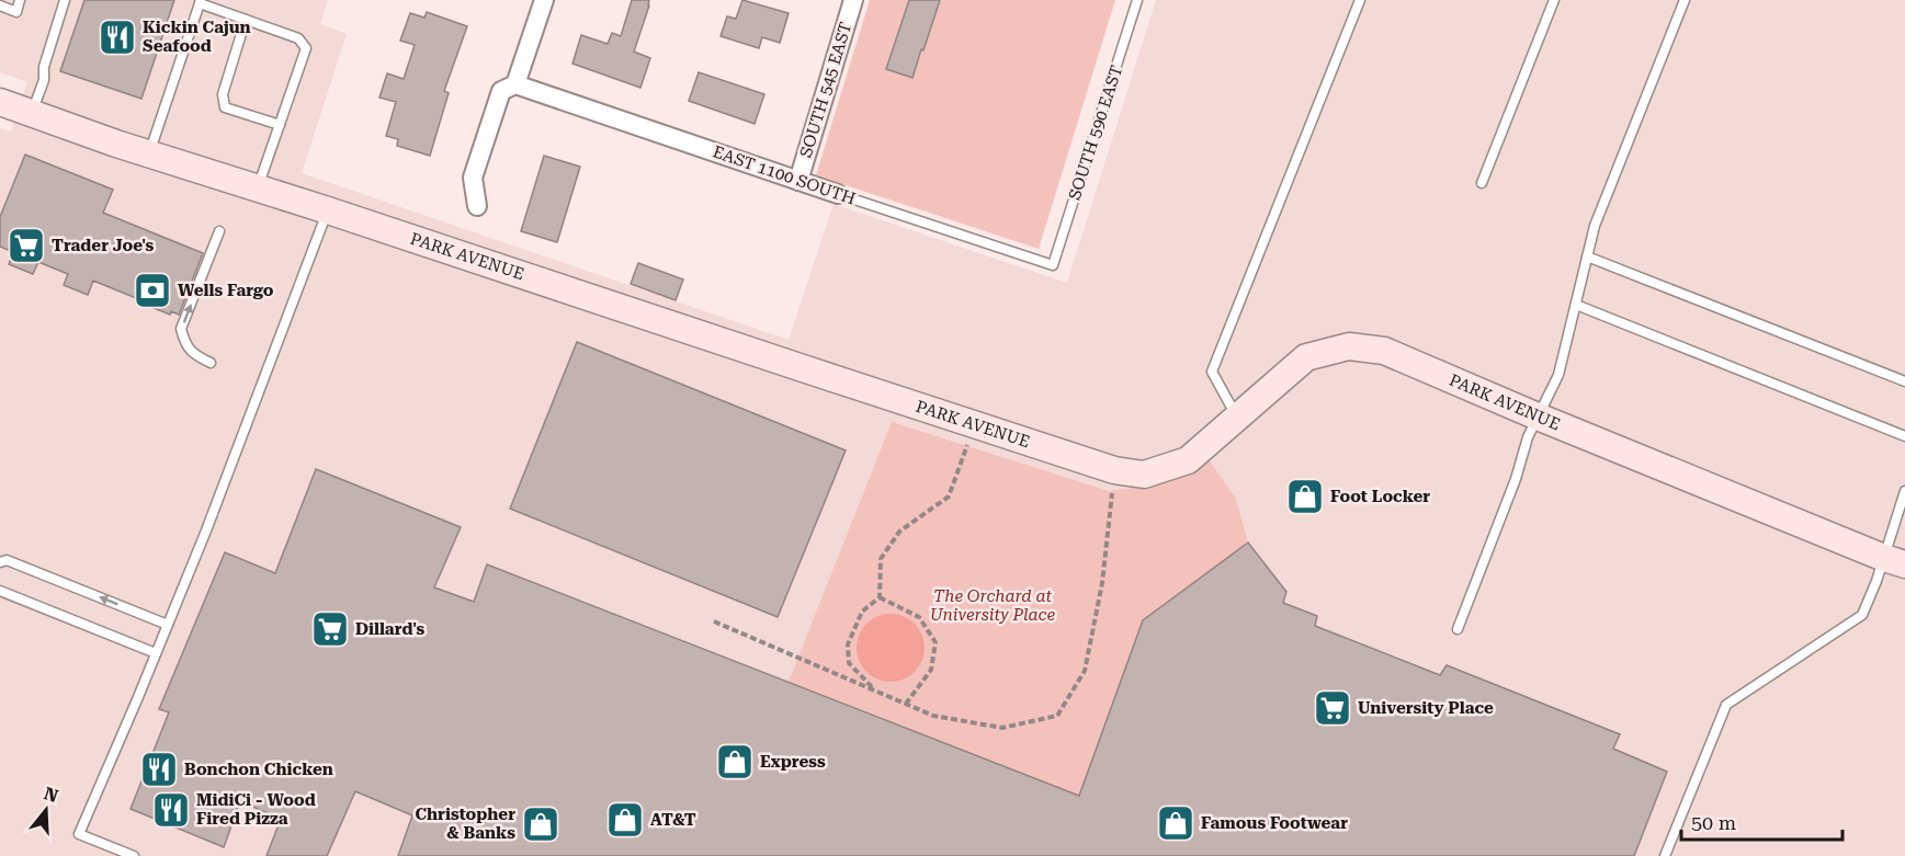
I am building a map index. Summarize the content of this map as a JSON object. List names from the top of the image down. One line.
{"streets":{"street":["SOUTH 545 EAST","EAST 1100 SOUTH","PARK AVENUE"],"lane":["SOUTH 590 EAST"]},"crossings":[["SOUTH 545 EAST","EAST 1100 SOUTH"],["SOUTH 590 EAST","EAST 1100 SOUTH"]],"parks":["The Orchard at University Place"],"places":{"restaurant":["Kickin Cajun Seafood","Bonchon Chicken","MidiCi - Wood Fired Pizza"],"supermarket":["Trader Joe's","Dillard's","University Place"],"bank":["Wells Fargo"],"shop":["Foot Locker","Express","AT&T","Famous Footwear","Christopher & Banks"]},"scale_bar":"50 m","north":"top"}
